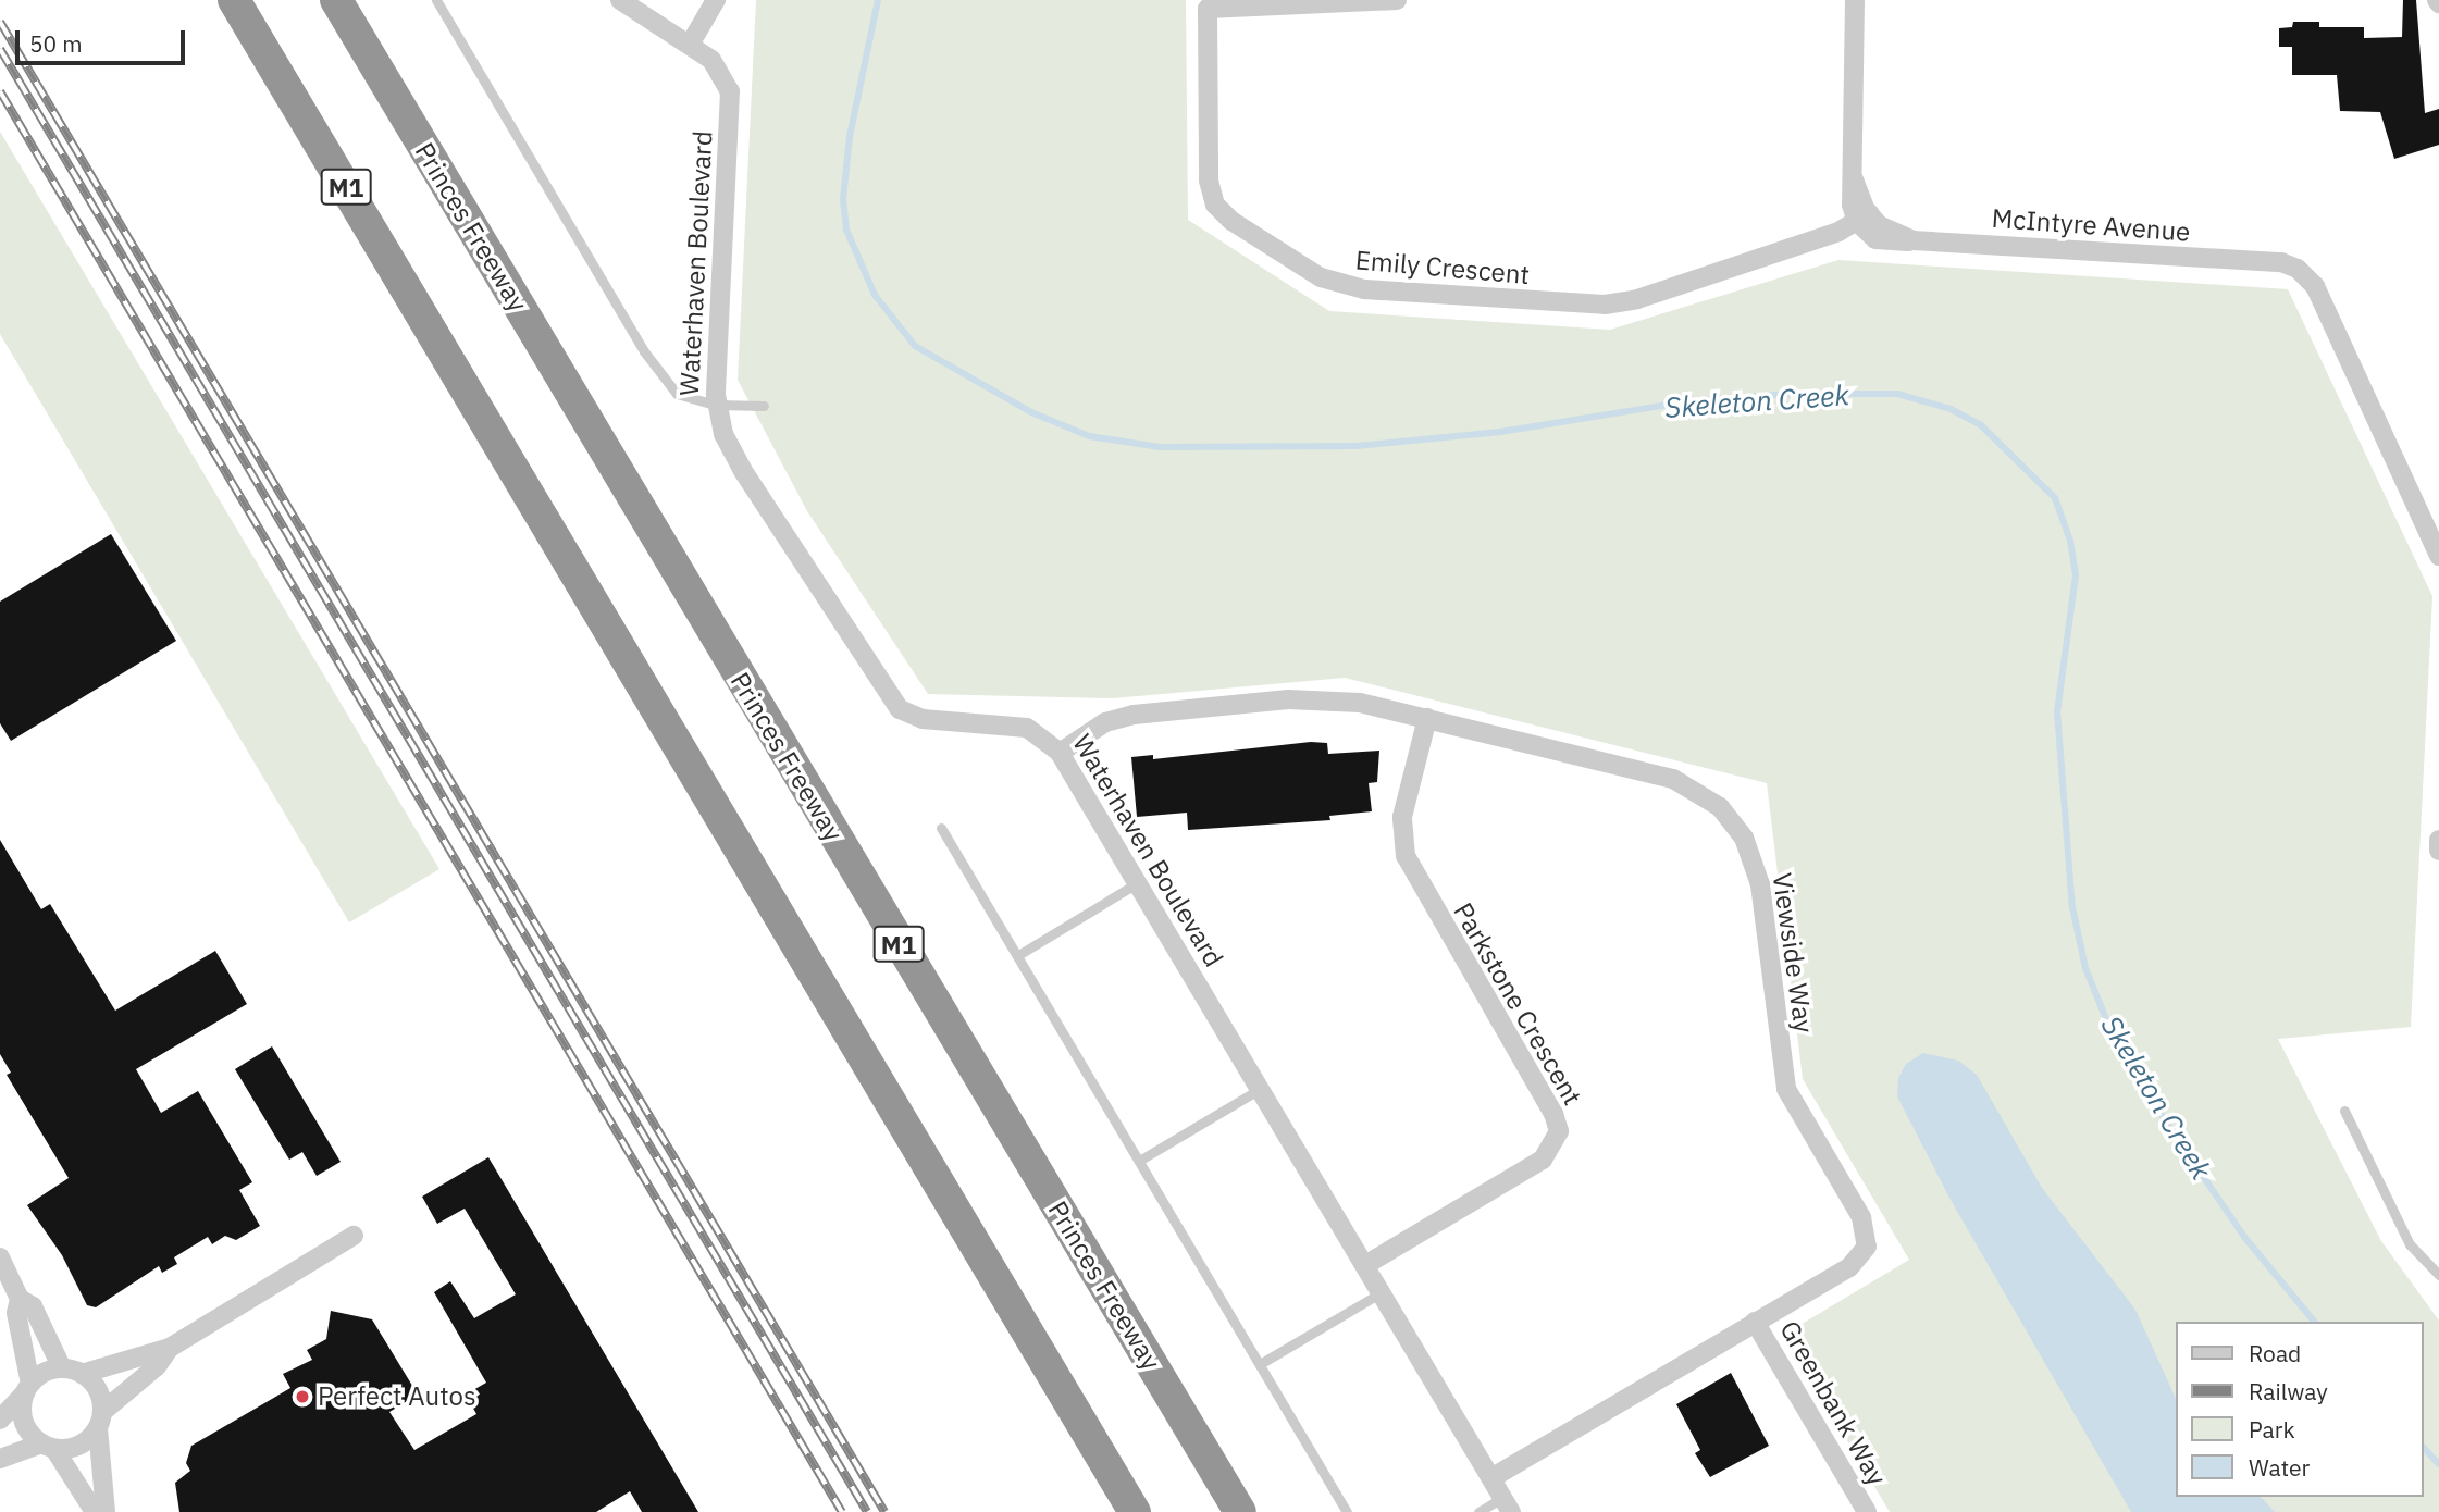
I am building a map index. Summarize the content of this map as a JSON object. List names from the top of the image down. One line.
{"streets":{"highway":["M1","Princes Freeway"],"street":["McIntyre Avenue","Waterhaven Boulevard","Emily Crescent","Viewside Way","Parkstone Crescent","Greenbank Way"]},"crossings":[["McIntyre Avenue","Emily Crescent"],["Waterhaven Boulevard","Viewside Way"],["Waterhaven Boulevard","Parkstone Crescent"],["Viewside Way","Parkstone Crescent"],["Viewside Way","Greenbank Way"]],"water":["Skeleton Creek"],"places":["Perfect Autos"],"legend":["Road","Railway","Park","Water"],"scale_bar":"50 m"}
